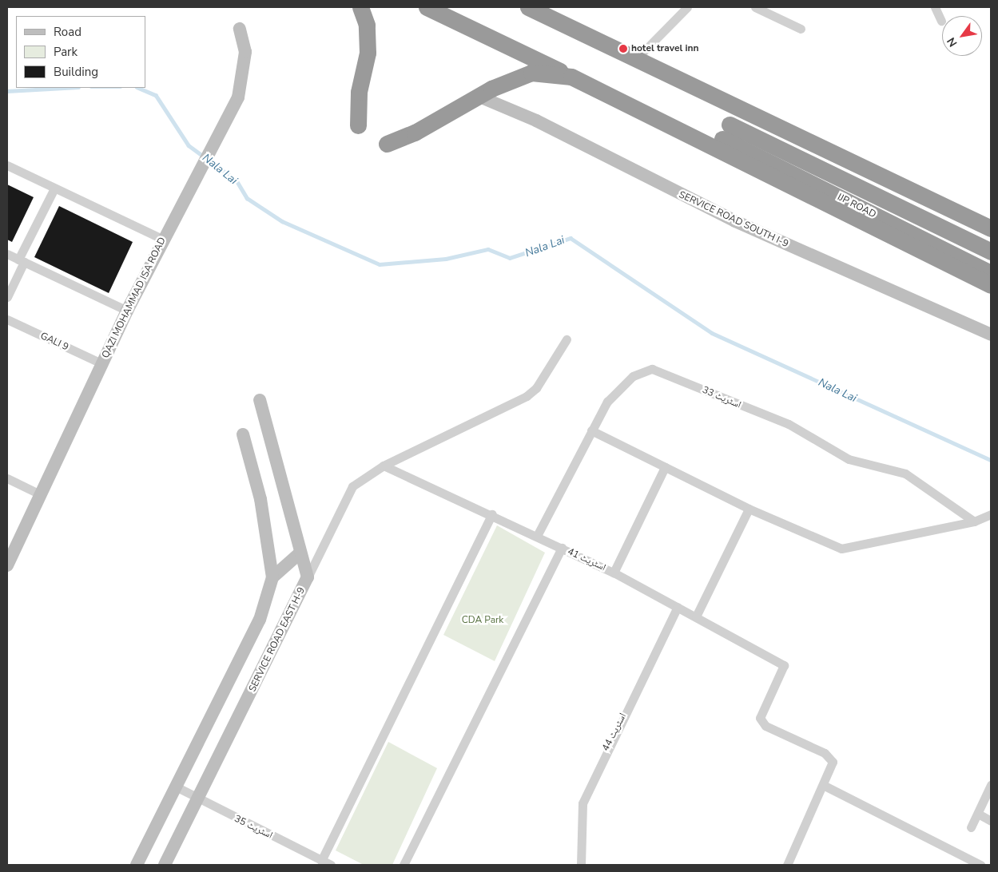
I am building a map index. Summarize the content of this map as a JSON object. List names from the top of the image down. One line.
{"streets":{"highway":["IJP ROAD"],"street":["SERVICE ROAD SOUTH I-9","QAZI MOHAMMAD ISA ROAD","GALI 9","اسٹریٹ 33","اسٹریٹ 41","SERVICE ROAD EAST H-9","اسٹریٹ 44","اسٹریٹ 35"]},"crossings":[["QAZI MOHAMMAD ISA ROAD","GALI 9"],["اسٹریٹ 33","اسٹریٹ 41"],["اسٹریٹ 41","اسٹریٹ 44"],["SERVICE ROAD EAST H-9","اسٹریٹ 35"]],"water":["Nala Lai"],"parks":["CDA Park"],"places":["hotel travel inn"],"legend":["Road","Park","Building"],"north":"bottom left"}
